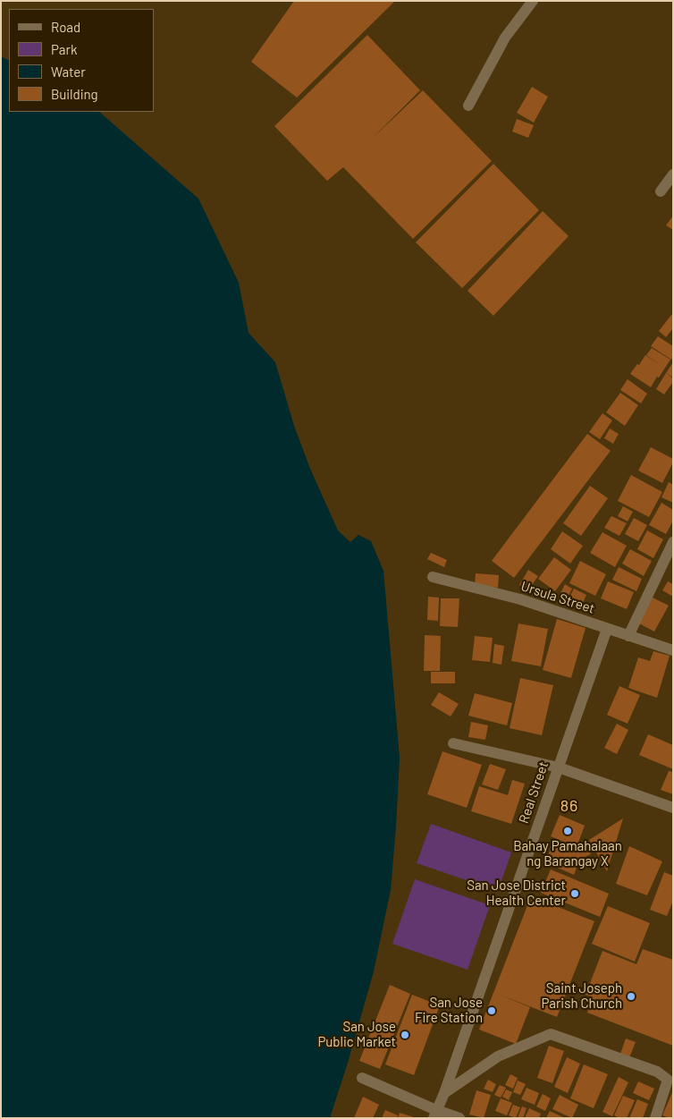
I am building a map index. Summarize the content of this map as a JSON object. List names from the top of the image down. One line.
{"streets":{"street":["Ursula Street","Real Street"]},"crossings":[["Ursula Street","Real Street"]],"districts":["86"],"places":["Bahay Pamahalaan ng Barangay X","San Jose District Health Center","Saint Joseph Parish Church","San Jose Fire Station","San Jose Public Market"],"legend":["Road","Park","Water","Building"]}
